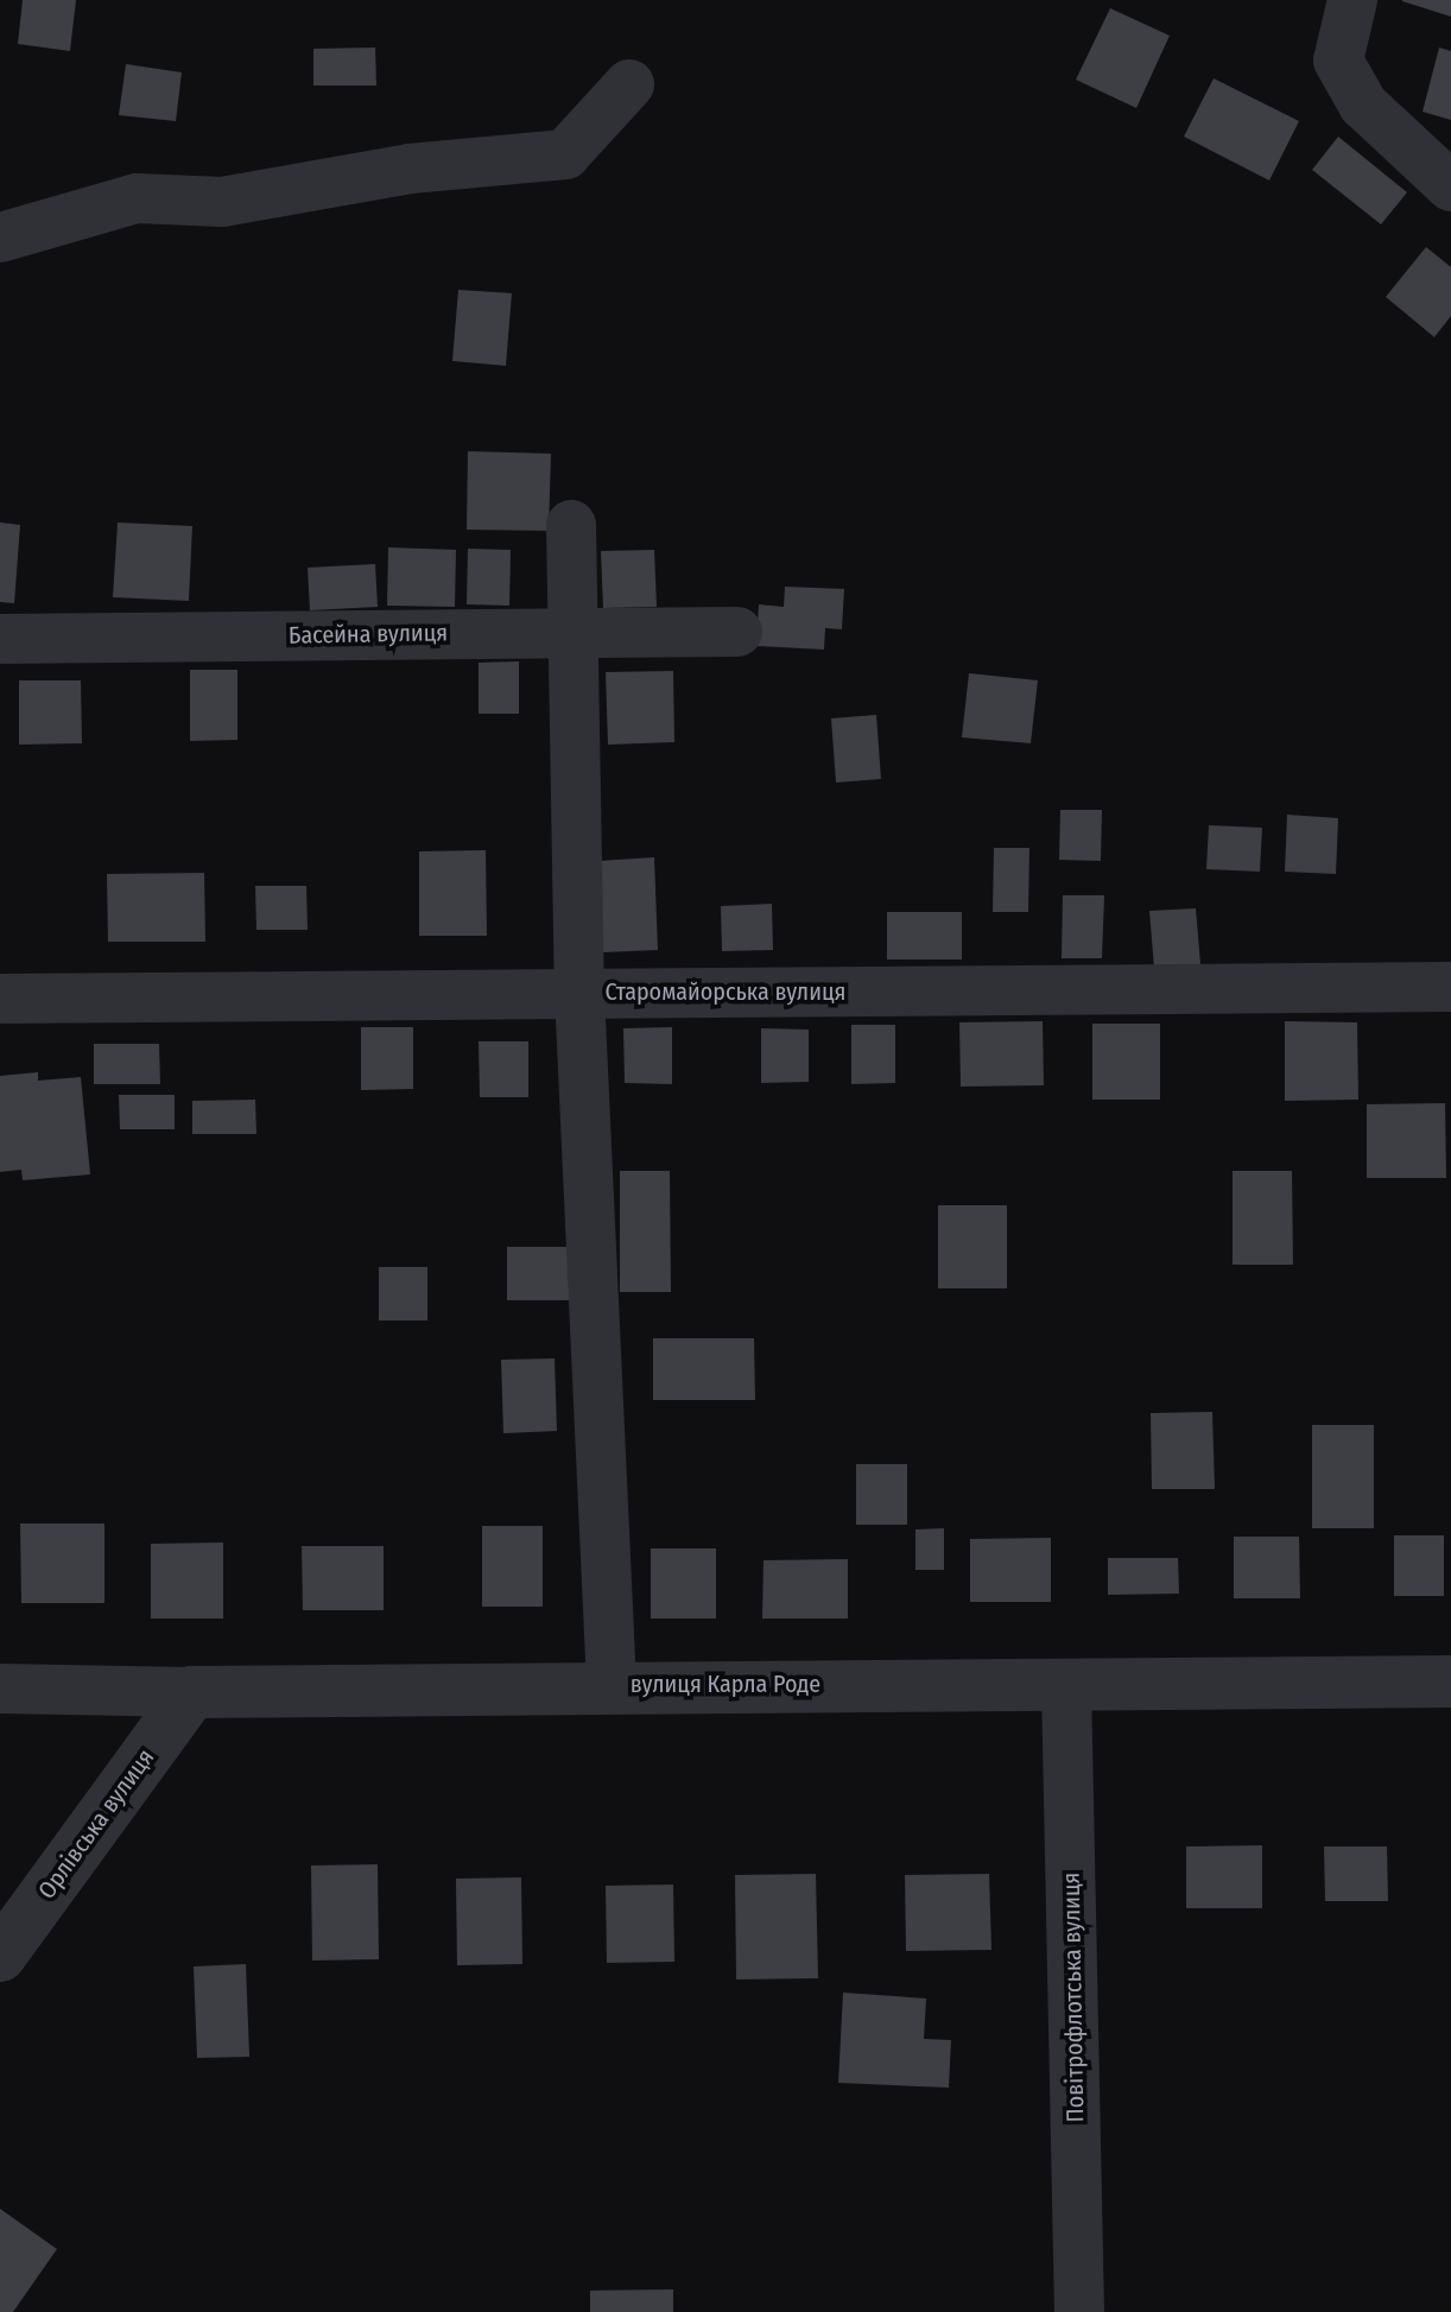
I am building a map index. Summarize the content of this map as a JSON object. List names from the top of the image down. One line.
{"streets":{"street":["Басейна вулиця","Старомайорська вулиця","вулиця Карла Роде","Орлівська вулиця","Повітрофлотська вулиця"]},"crossings":[["вулиця Карла Роде","Орлівська вулиця"],["вулиця Карла Роде","Повітрофлотська вулиця"]]}
